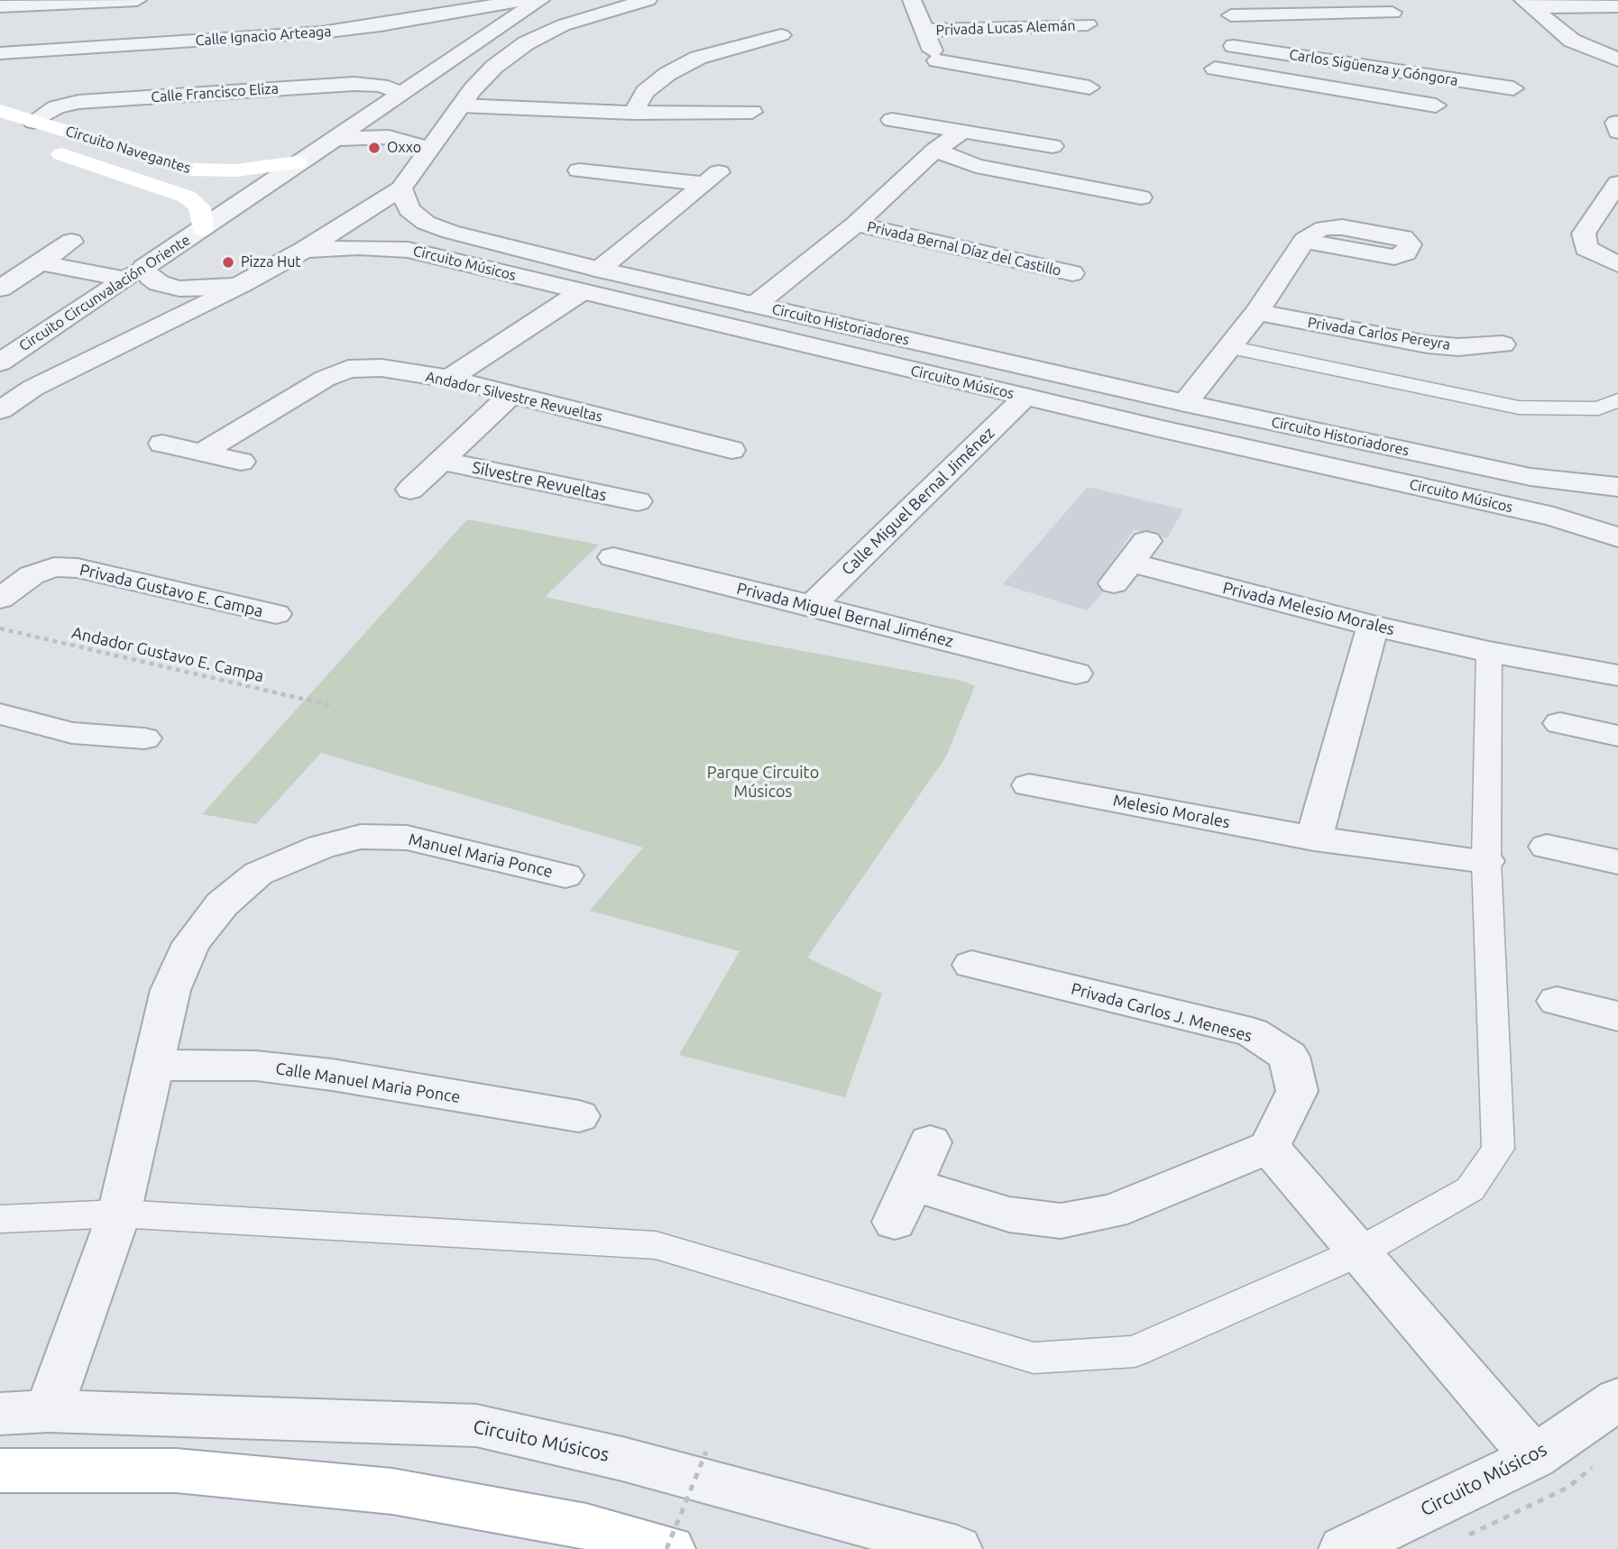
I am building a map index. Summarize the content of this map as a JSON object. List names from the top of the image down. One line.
{"streets":{"main road":["Circuito Navegantes","Circuito Circunvalación Oriente"],"street":["Privada Lucas Alemán","Calle Ignacio Arteaga","Carlos Sigüenza y Góngora","Calle Francisco Eliza","Privada Bernal Díaz del Castillo","Circuito Músicos","Circuito Historiadores","Privada Carlos Pereyra","Andador Silvestre Revueltas","Silvestre Revueltas","Calle Miguel Bernal Jiménez","Privada Gustavo E. Campa","Privada Melesio Morales","Privada Miguel Bernal Jiménez","Melesio Morales","Manuel Maria Ponce","Privada Carlos J. Meneses","Calle Manuel Maria Ponce"],"path":["Andador Gustavo E. Campa"]},"crossings":[["Calle Francisco Eliza","Circuito Navegantes"],["Circuito Navegantes","Circuito Circunvalación Oriente"],["Privada Bernal Díaz del Castillo","Circuito Historiadores"],["Circuito Músicos","Circuito Historiadores"],["Circuito Músicos","Calle Miguel Bernal Jiménez"],["Andador Silvestre Revueltas","Silvestre Revueltas"],["Calle Miguel Bernal Jiménez","Privada Miguel Bernal Jiménez"],["Manuel Maria Ponce","Calle Manuel Maria Ponce"]],"parks":["Parque Circuito Músicos"],"places":["Oxxo","Pizza Hut"]}
